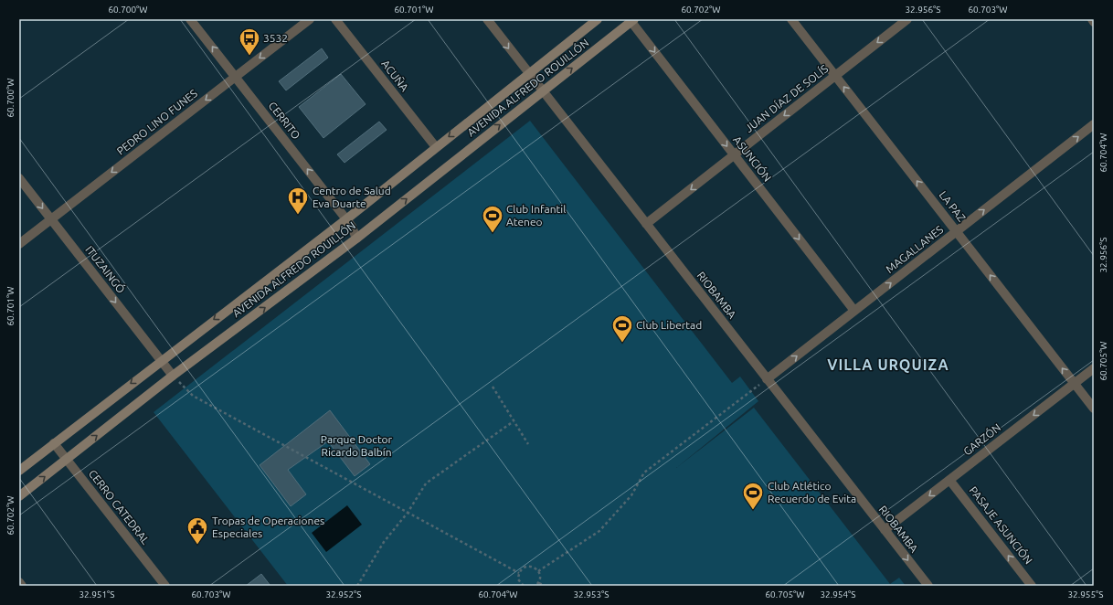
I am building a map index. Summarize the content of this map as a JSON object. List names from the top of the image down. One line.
{"streets":{"street":["ACUÑA","AVENIDA ALFREDO ROUILLÓN","JUAN DÍAZ DE SOLÍS","CERRITO","PEDRO LINO FUNES","ASUNCIÓN","LA PAZ","MAGALLANES","ITUZAINGÓ","RIOBAMBA","GARZÓN","CERRO CATEDRAL","PASAJE ASUNCIÓN"]},"crossings":[["ACUÑA","AVENIDA ALFREDO ROUILLÓN"],["AVENIDA ALFREDO ROUILLÓN","CERRITO"],["AVENIDA ALFREDO ROUILLÓN","ASUNCIÓN"],["AVENIDA ALFREDO ROUILLÓN","ITUZAINGÓ"],["AVENIDA ALFREDO ROUILLÓN","RIOBAMBA"],["AVENIDA ALFREDO ROUILLÓN","CERRO CATEDRAL"],["JUAN DÍAZ DE SOLÍS","ASUNCIÓN"],["JUAN DÍAZ DE SOLÍS","LA PAZ"],["JUAN DÍAZ DE SOLÍS","RIOBAMBA"],["CERRITO","PEDRO LINO FUNES"],["PEDRO LINO FUNES","ITUZAINGÓ"],["ASUNCIÓN","MAGALLANES"],["LA PAZ","MAGALLANES"],["LA PAZ","GARZÓN"],["MAGALLANES","RIOBAMBA"],["RIOBAMBA","GARZÓN"],["GARZÓN","PASAJE ASUNCIÓN"]],"one_way":["JUAN DÍAZ DE SOLÍS","CERRITO","PEDRO LINO FUNES","ASUNCIÓN","LA PAZ","MAGALLANES","ITUZAINGÓ","GARZÓN","PASAJE ASUNCIÓN"],"districts":["VILLA URQUIZA"],"parks":["Parque Doctor Ricardo Balbín"],"places":{"bus stop":["3532"],"hospital":["Centro de Salud Eva Duarte"],"sports":["Club Infantil Ateneo","Club Libertad","Club Atlético Recuerdo de Evita"],"public building":["Tropas de Operaciones Especiales"]},"coordinates":["60.700°W","60.701°W","60.702°W","32.956°S","60.703°W","60.704°W","60.705°W","32.951°S","32.952°S","32.953°S","32.954°S","32.955°S"]}
